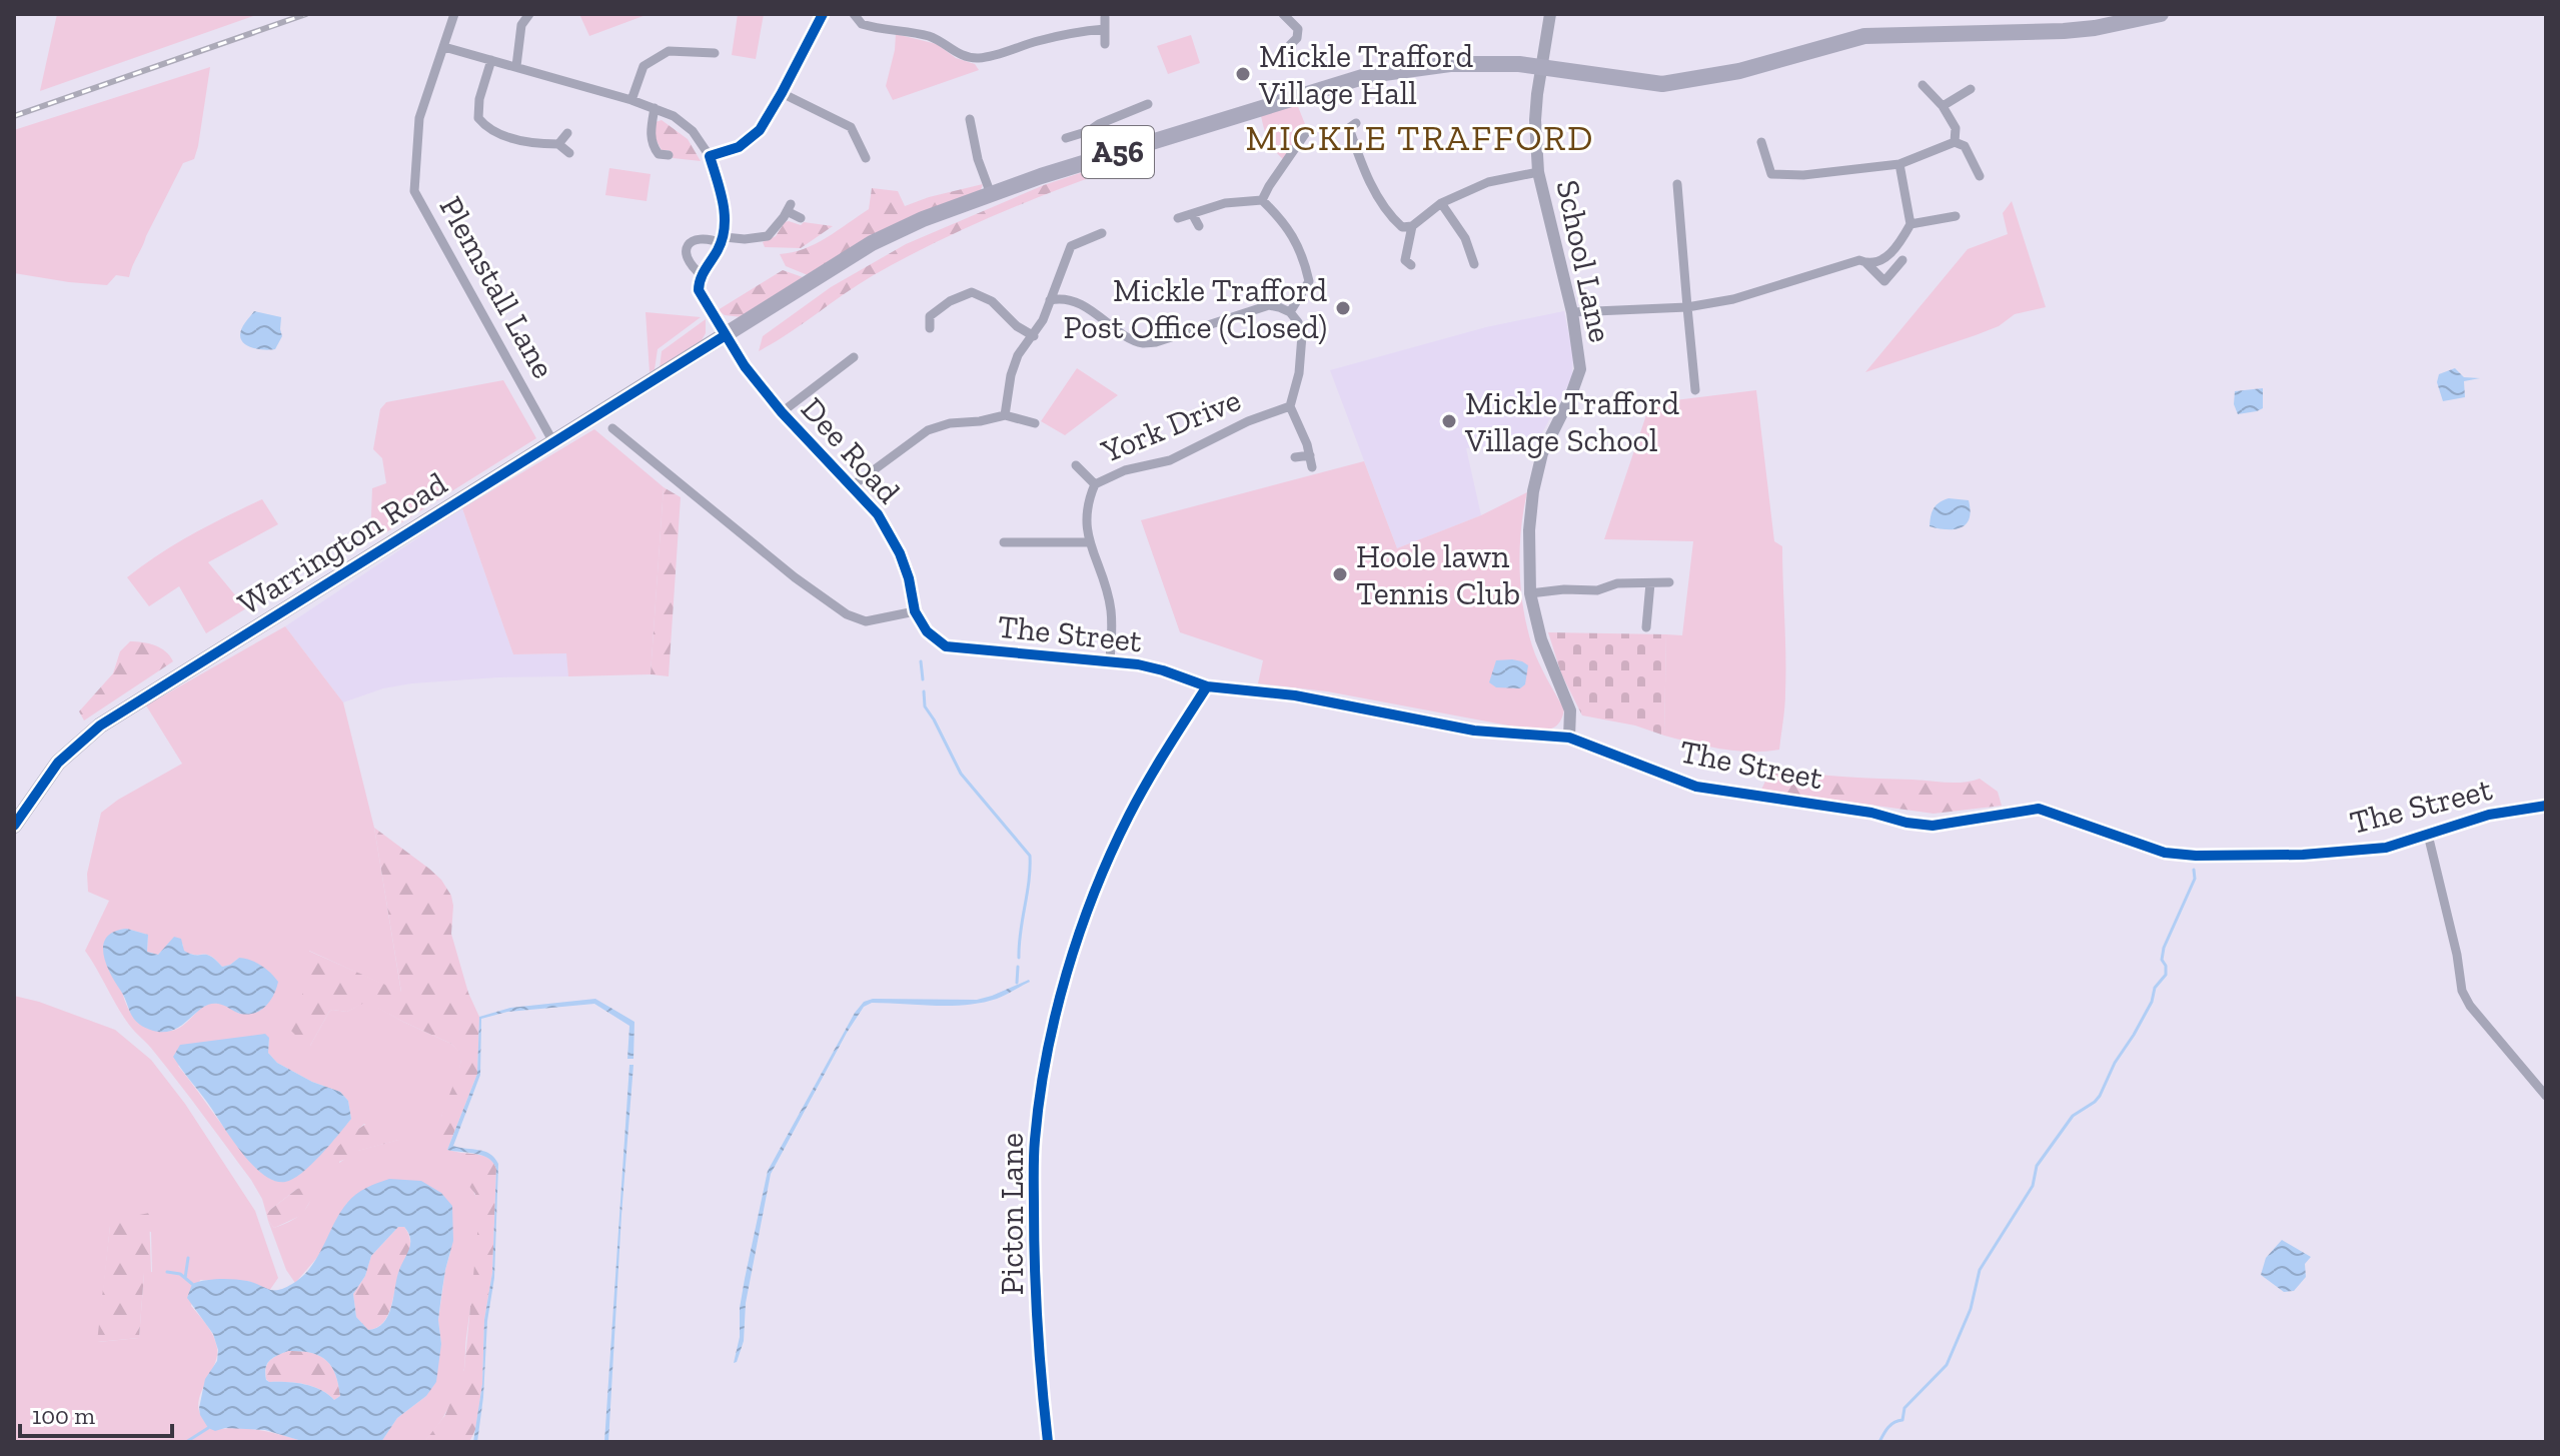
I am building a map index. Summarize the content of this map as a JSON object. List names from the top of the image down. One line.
{"streets":{"main road":["A56","Warrington Road"],"street":["School Lane","Plemstall Lane","York Drive","Dee Road","The Street","Picton Lane"]},"crossings":[["School Lane","Warrington Road"],["School Lane","The Street"],["Plemstall Lane","Warrington Road"],["York Drive","The Street"],["Dee Road","Warrington Road"],["Dee Road","The Street"],["The Street","Picton Lane"]],"districts":["MICKLE TRAFFORD"],"places":["Mickle Trafford Village Hall","Mickle Trafford Post Office (Closed)","Mickle Trafford Village School","Hoole lawn Tennis Club"],"scale_bar":"100 m"}
